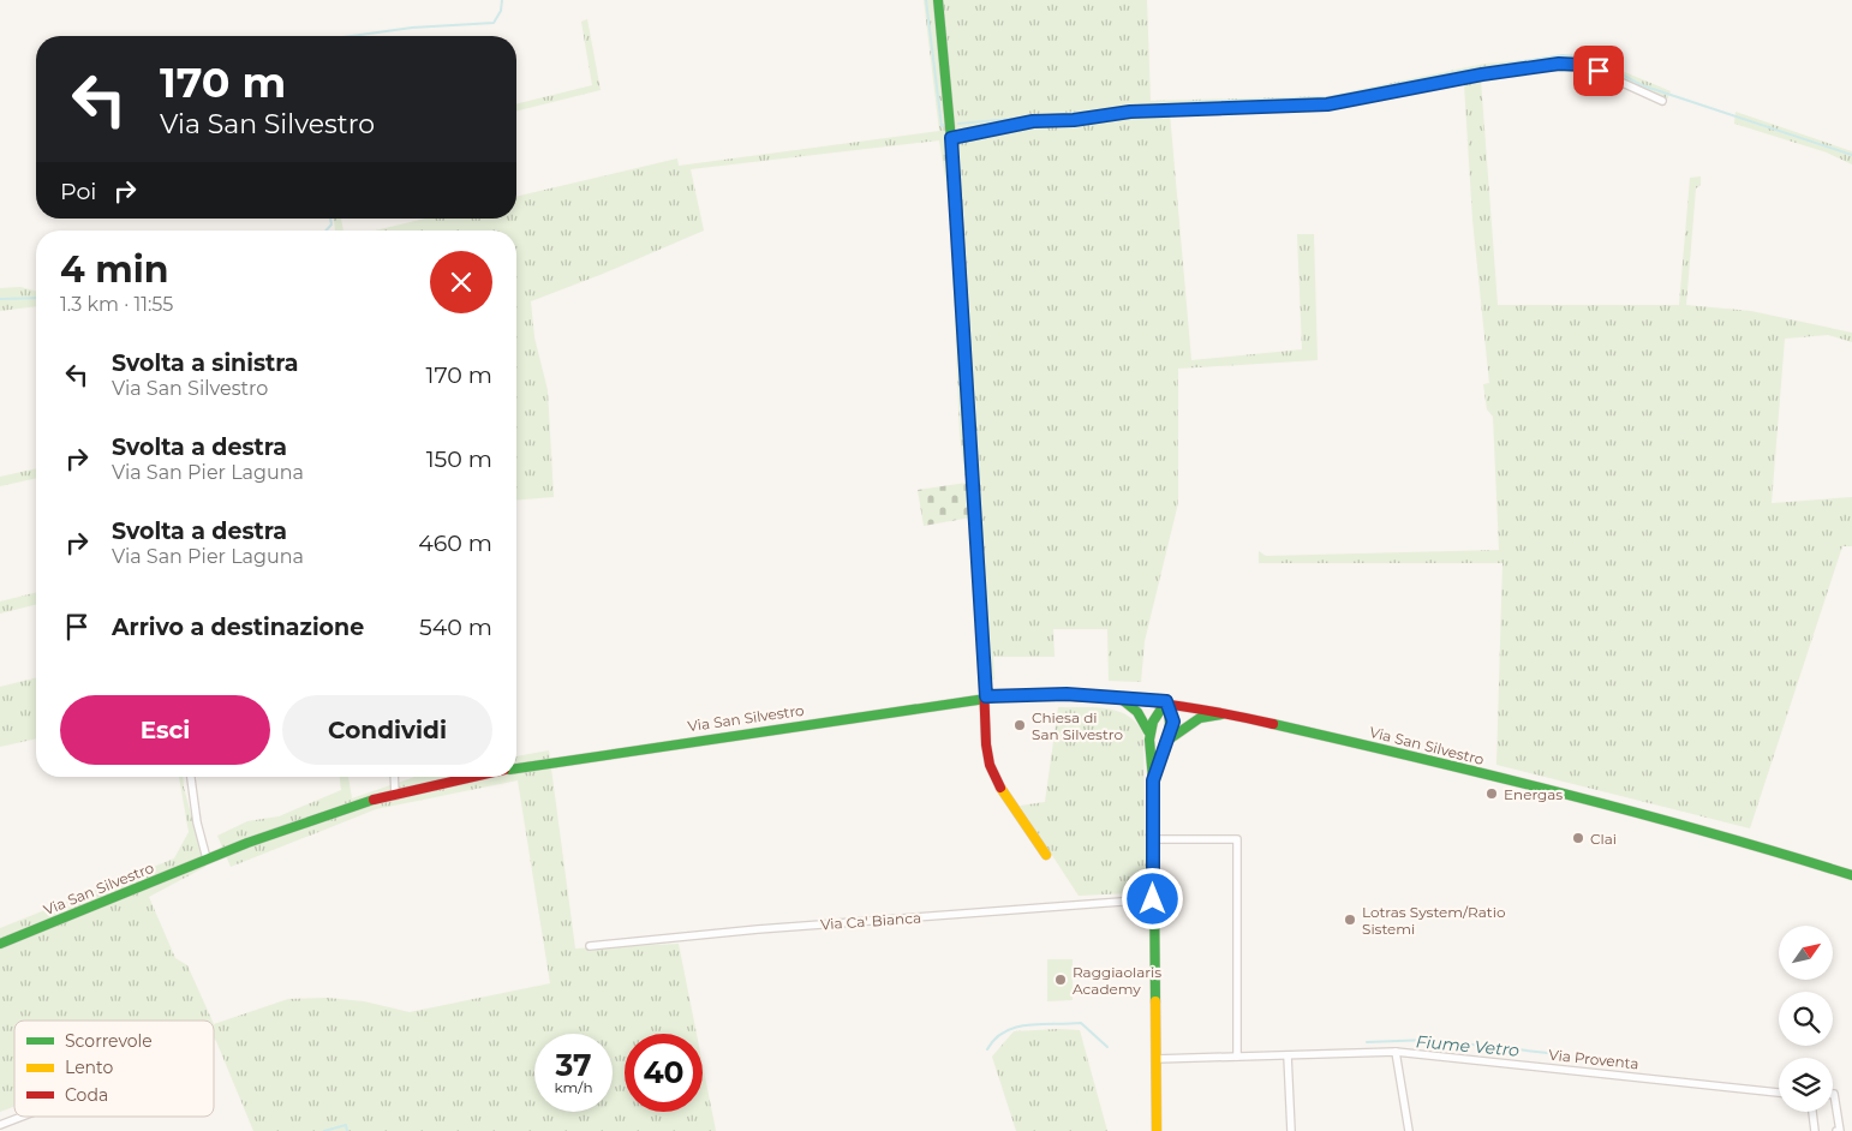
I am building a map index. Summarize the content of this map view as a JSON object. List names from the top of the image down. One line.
{"streets":{"main road":["Via San Silvestro"],"street":["Via Ca' Bianca","Via Proventa"]},"water":["Fiume Vetro"],"places":["Chiesa di San Silvestro","Energas","Clai","Lotras System/Ratio Sistemi","Raggiaolaris Academy"],"legend":["Scorrevole","Lento","Coda"],"north":"top right","page":{"turn":["170 m","Via San Silvestro"],"then":"Poi","heading":["4 min","1.3 km · 11:55"],"list":[{"name":"Svolta a sinistra","note":"Via San Silvestro","value":"170 m"},{"name":"Svolta a destra","note":"Via San Pier Laguna","value":"150 m"},{"name":"Svolta a destra","note":"Via San Pier Laguna","value":"460 m"},{"name":"Arrivo a destinazione","value":"540 m"}],"buttons":["Esci","Condividi"],"speed":"37 km/h","limit":"40"}}
